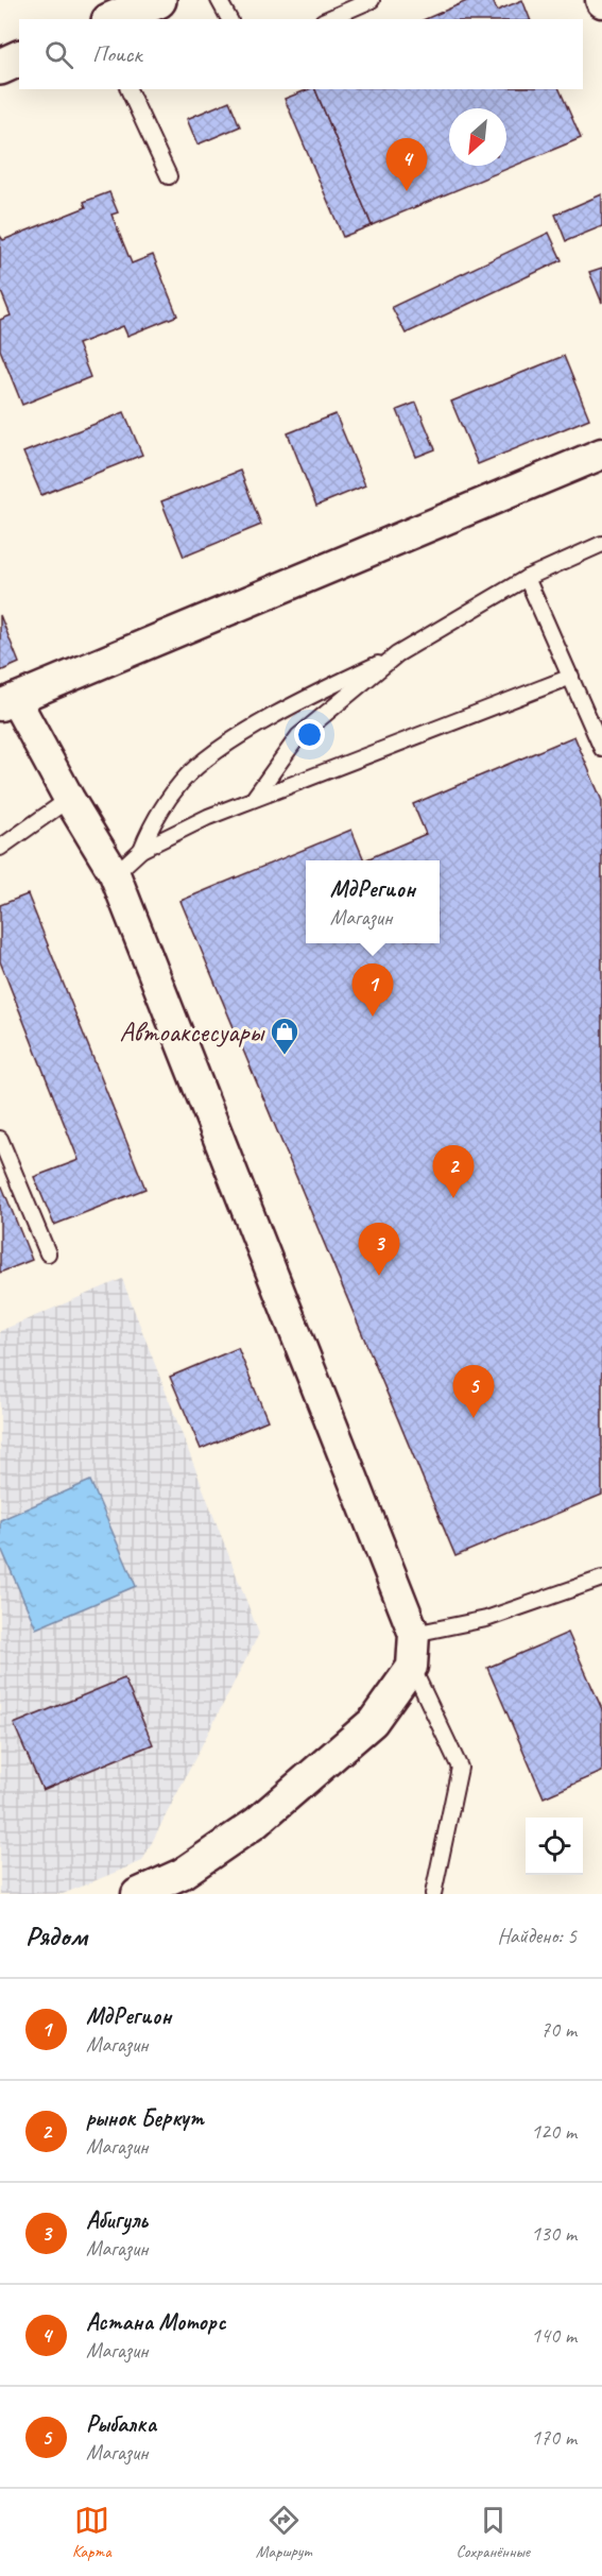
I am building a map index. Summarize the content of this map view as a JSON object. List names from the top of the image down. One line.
{"places":{"shop":["Автоаксесуары"]},"north":"bottom left","page":{"search":"Поиск","pins":["4","1","2","3","5"],"popup":["МдРегион","Магазин"],"heading":["Рядом","Найдено: 5"],"list":[{"mark":"1","name":"МдРегион","note":"Магазин","value":"70 m"},{"mark":"2","name":"рынок Беркут","note":"Магазин","value":"120 m"},{"mark":"3","name":"Абигуль","note":"Магазин","value":"130 m"},{"mark":"4","name":"Астана Моторс","note":"Магазин","value":"140 m"},{"mark":"5","name":"Рыбалка","note":"Магазин","value":"170 m"}],"nav":["Карта","Маршрут","Сохранённые"]}}
